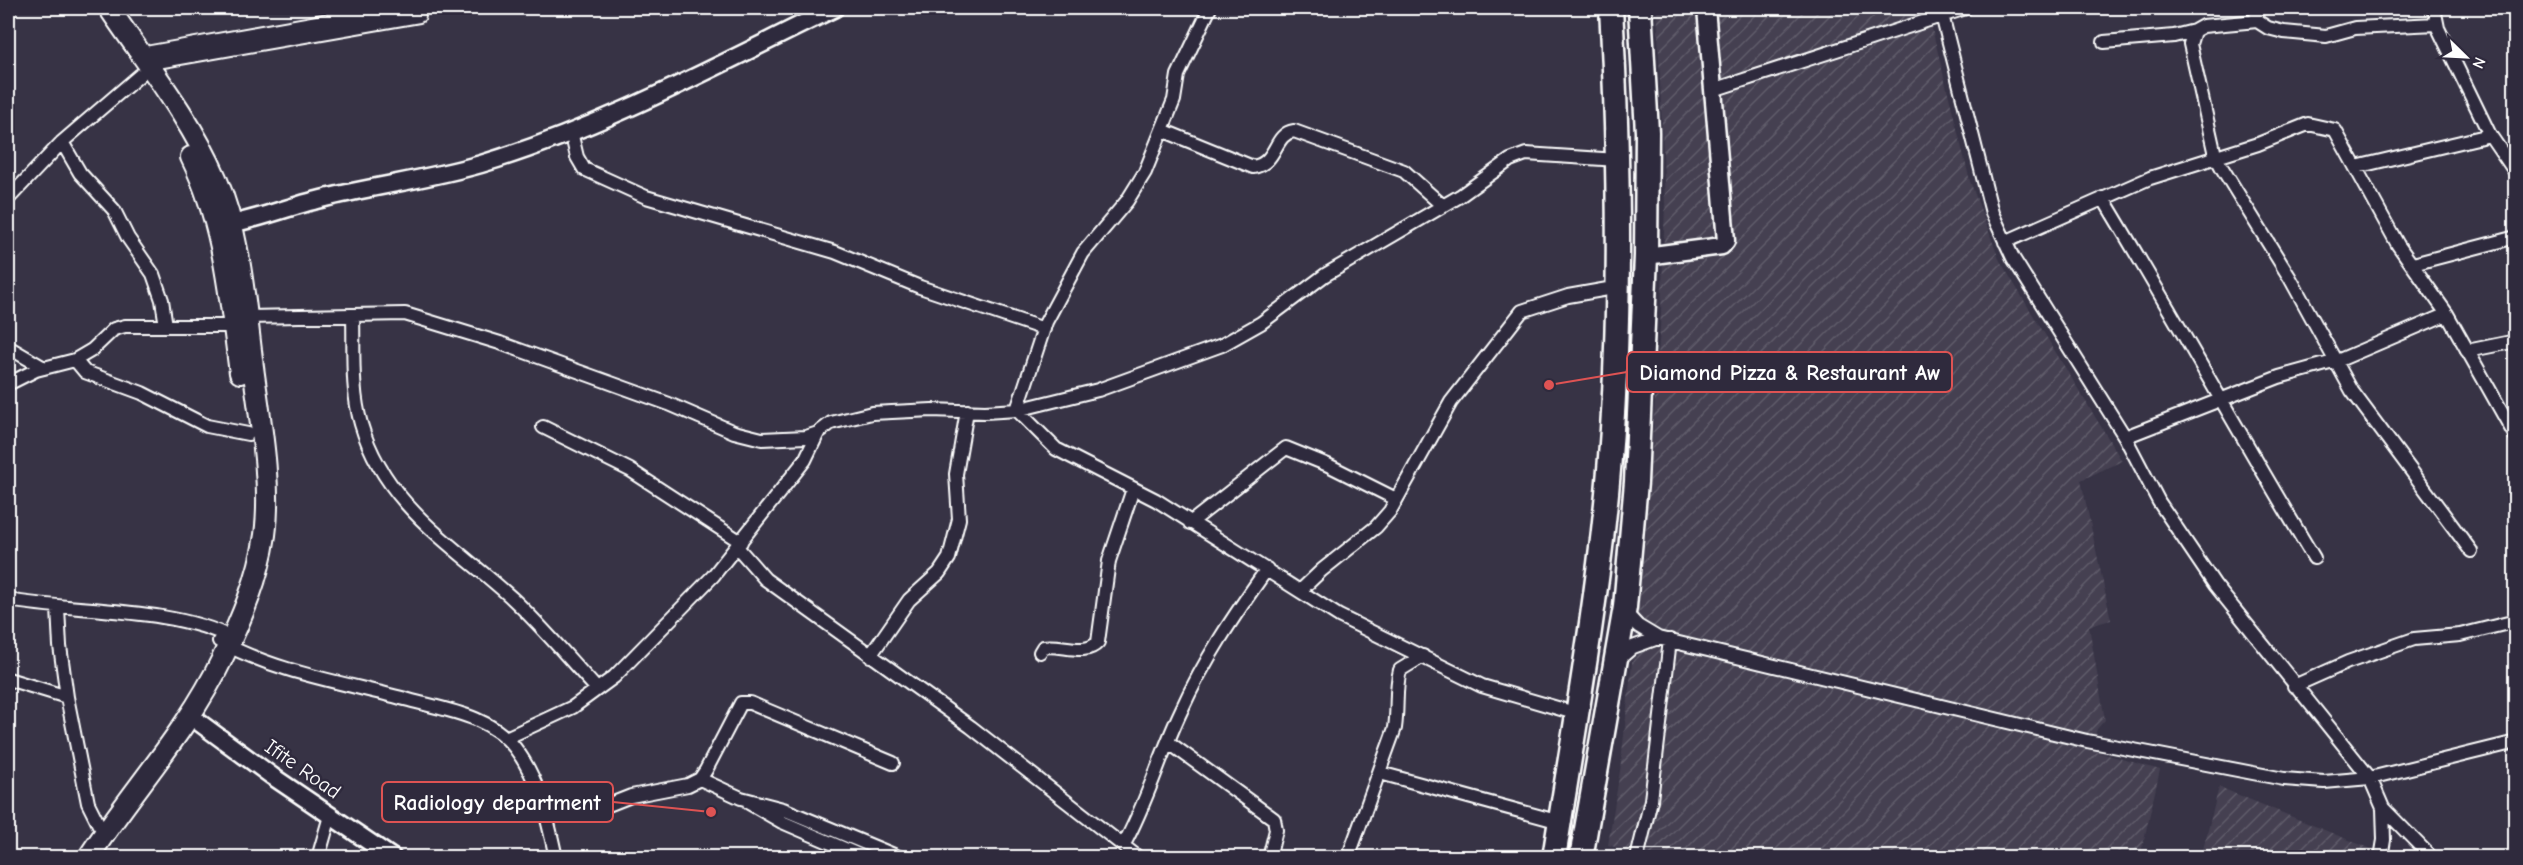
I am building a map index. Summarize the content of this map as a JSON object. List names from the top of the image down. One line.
{"streets":{"street":["Ifite Road"]},"places":["Diamond Pizza & Restaurant Aw","Radiology department"],"north":"bottom right"}
